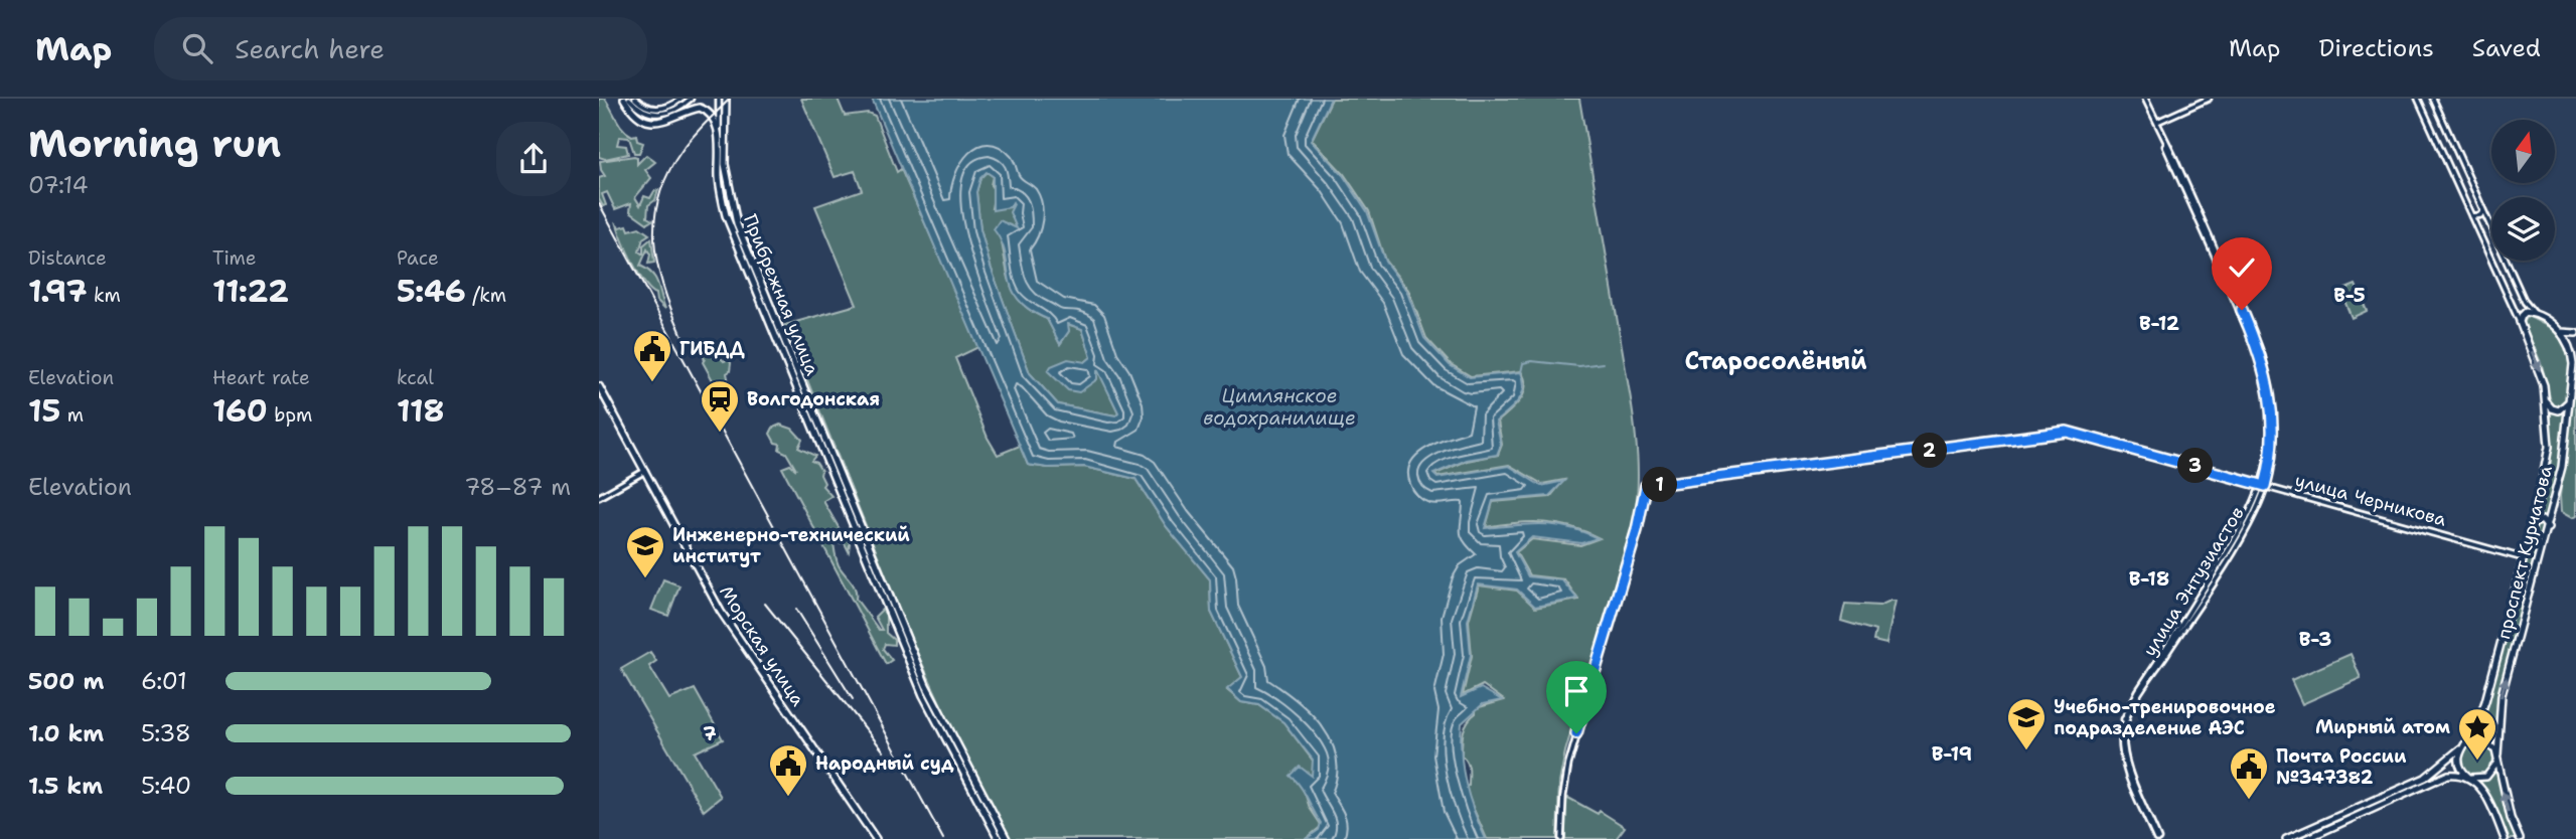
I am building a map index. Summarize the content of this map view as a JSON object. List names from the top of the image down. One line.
{"streets":{"main road":["Прибрежная улица","проспект Курчатова","Морская улица"],"street":["улица Черникова","улица Энтузиастов"]},"crossings":[["улица Черникова","проспект Курчатова"],["улица Черникова","улица Энтузиастов"]],"districts":["В-5","В-12","Староcолёный","В-18","В-3","7","В-19"],"water":["Цимлянское водохранилище"],"places":{"public building":["ГИБДД","Народный суд","Почта России №347382"],"station":["Волгодонская"],"school or university":["Инженерно-технический институт","Учебно-тренировочное подразделение АЭС"],"place":["Мирный атом"]},"north":"top","page":{"header":"Map","search":"Search here","nav":["Map","Directions","Saved"],"heading":["Morning run","07:14"],"stats":[["Distance","1.97 km"],["Time","11:22"],["Pace","5:46 /km"],["Elevation","15 m"],["Heart rate","160 bpm"],["kcal","118"]],"pins":["2","3","1"],"chart":["Elevation","78–87 m"],"list":[{"name":"500 m","note":"6:01"},{"name":"1.0 km","note":"5:38"},{"name":"1.5 km","note":"5:40"}]}}
